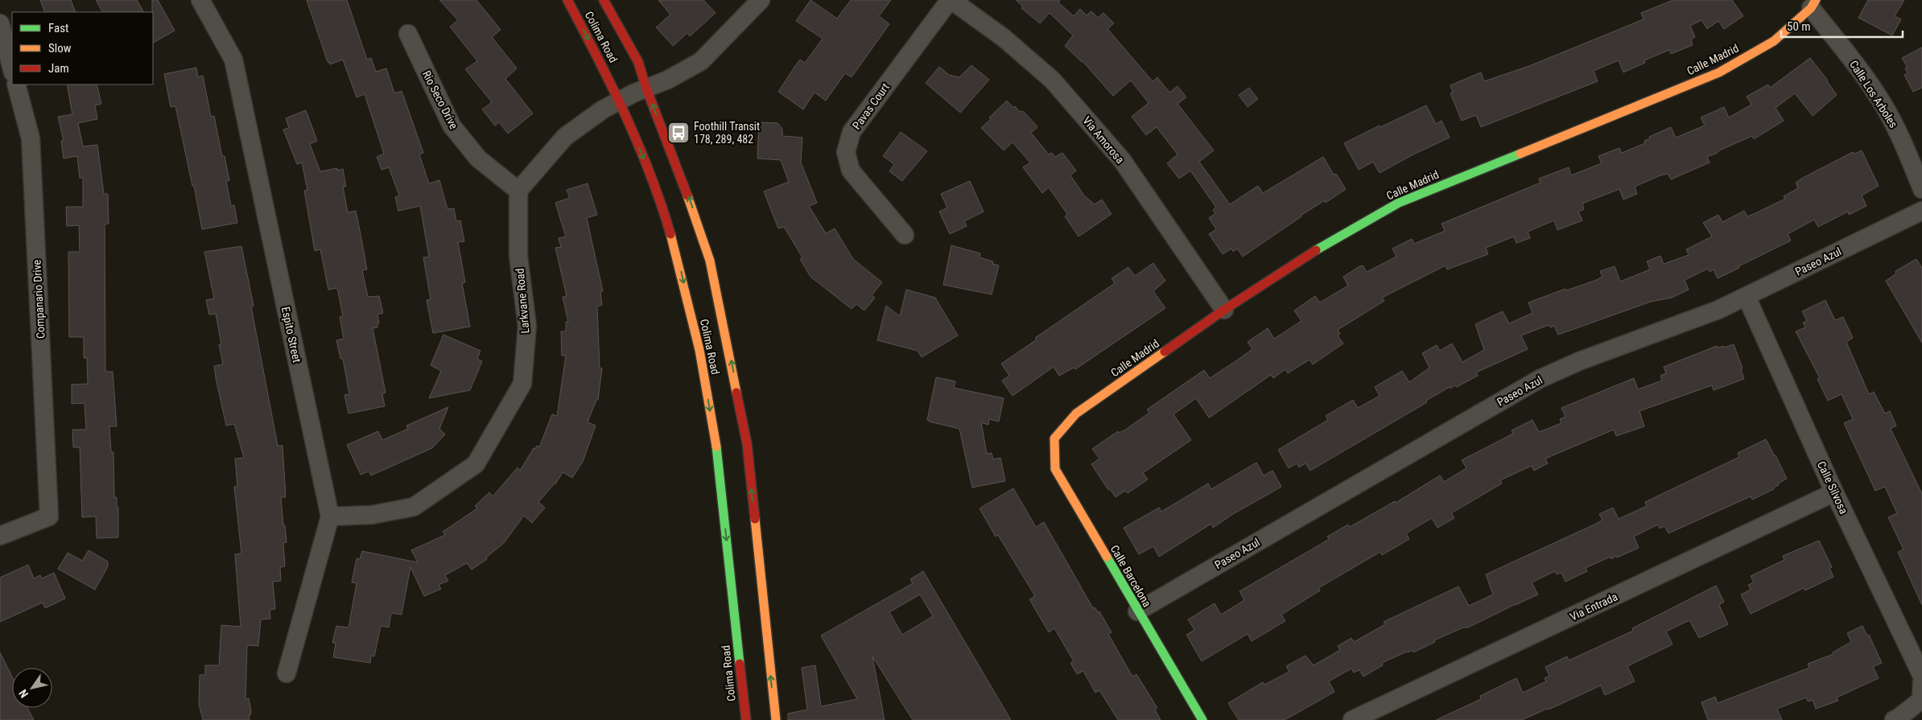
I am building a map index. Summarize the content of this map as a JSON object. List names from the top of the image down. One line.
{"streets":{"main road":["Colima Road","Calle Madrid","Calle Barcelona"],"street":["Calle Los Arboles","Rio Seco Drive","Pavas Court","Via Amorosa","Paseo Azul","Companario Drive","Larkvane Road","Espito Street","Calle Silvosa","Via Entrada"]},"crossings":[["Calle Madrid","Calle Los Arboles"],["Calle Madrid","Via Amorosa"],["Calle Madrid","Calle Barcelona"],["Rio Seco Drive","Larkvane Road"],["Pavas Court","Via Amorosa"],["Paseo Azul","Calle Silvosa"],["Paseo Azul","Calle Barcelona"],["Larkvane Road","Espito Street"],["Calle Silvosa","Via Entrada"]],"places":{"bus stop":["Foothill Transit 178, 289, 482"]},"legend":["Fast","Slow","Jam"],"scale_bar":"50 m","north":"bottom left"}
